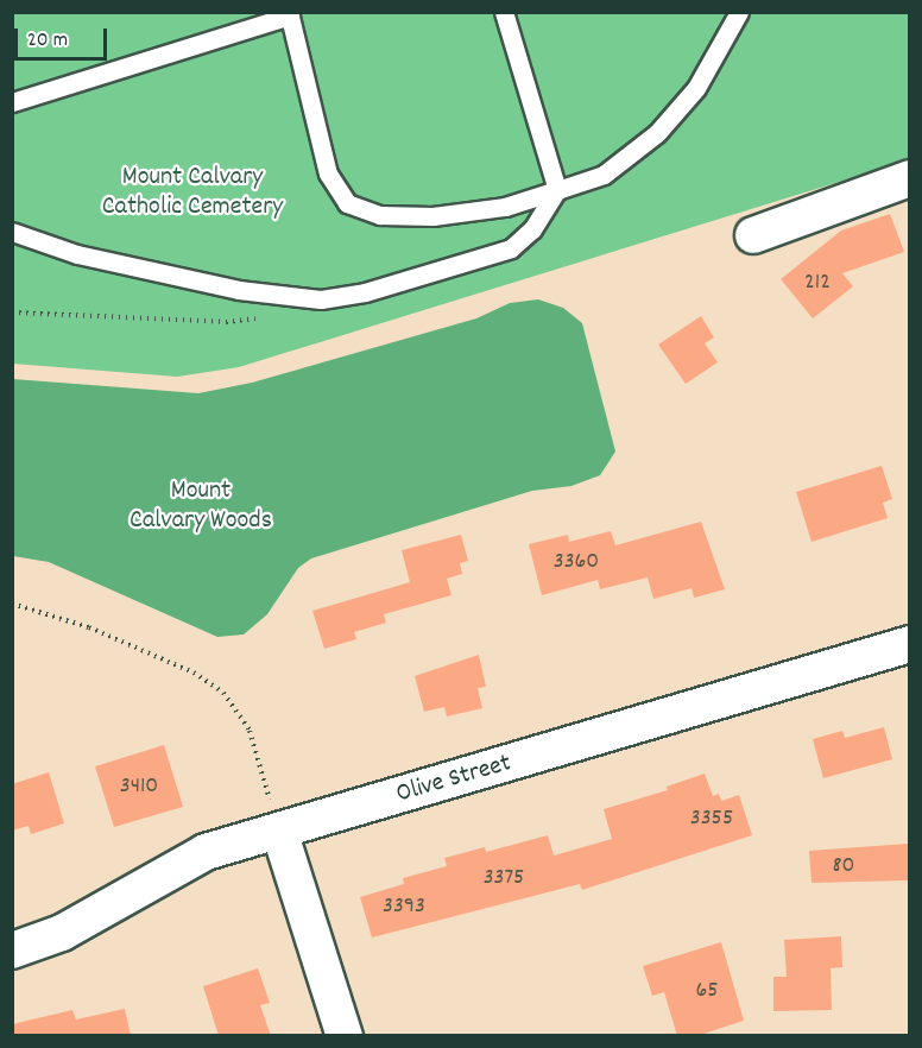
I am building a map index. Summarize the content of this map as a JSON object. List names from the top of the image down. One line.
{"streets":{"street":["Olive Street"]},"parks":["Mount Calvary Catholic Cemetery","Mount Calvary Woods"],"house_numbers":["212","3360","3410","3355","80","3375","3393","65"],"scale_bar":"20 m"}
